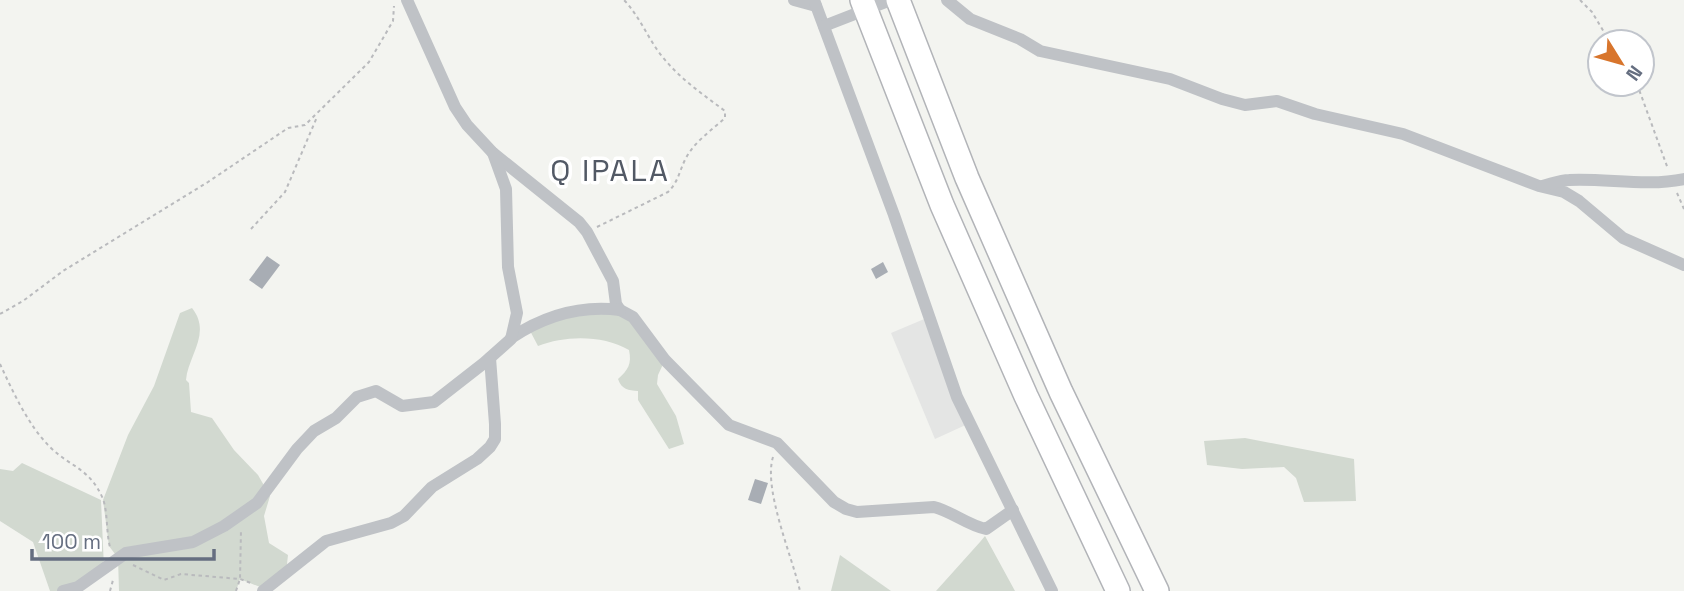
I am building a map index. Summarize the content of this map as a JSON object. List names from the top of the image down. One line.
{"districts":["Q IPALA"],"scale_bar":"100 m","north":"bottom right"}
